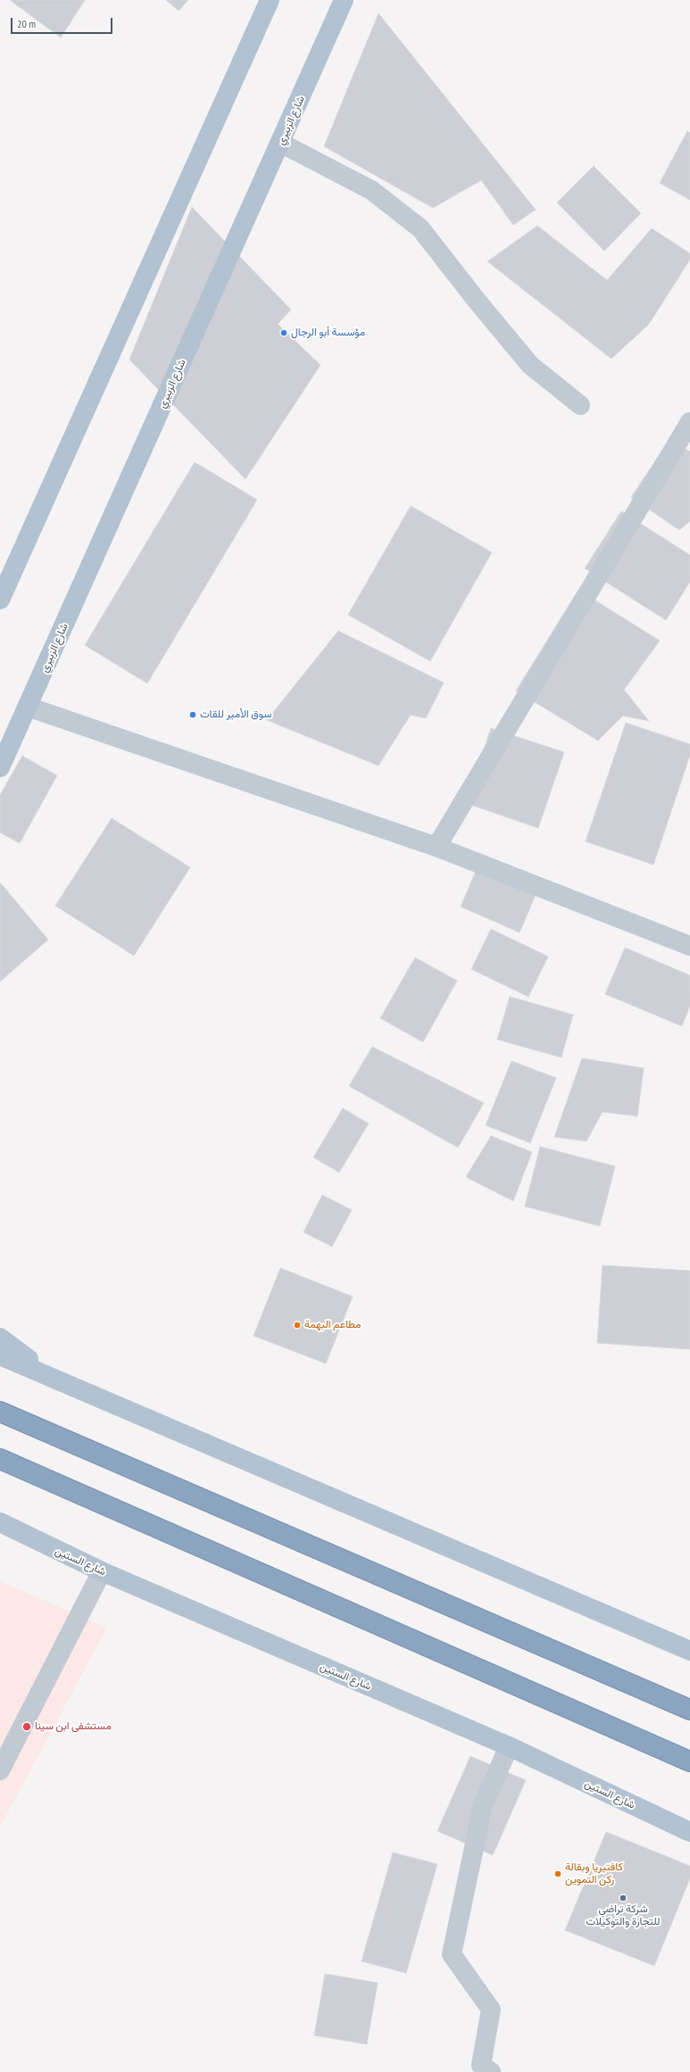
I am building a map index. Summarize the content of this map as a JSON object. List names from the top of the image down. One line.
{"streets":{"main road":["شارع الزبيري","شارع الستين"]},"places":["مؤسسة أبو الرجال","سوق الأمير للقات","مطاعم البهمة","مستشفى ابن سينا","كافتيريا وبقالة ركن التموين","شركة تراضي للتجارة والتوكيلات"],"scale_bar":"20 m"}
